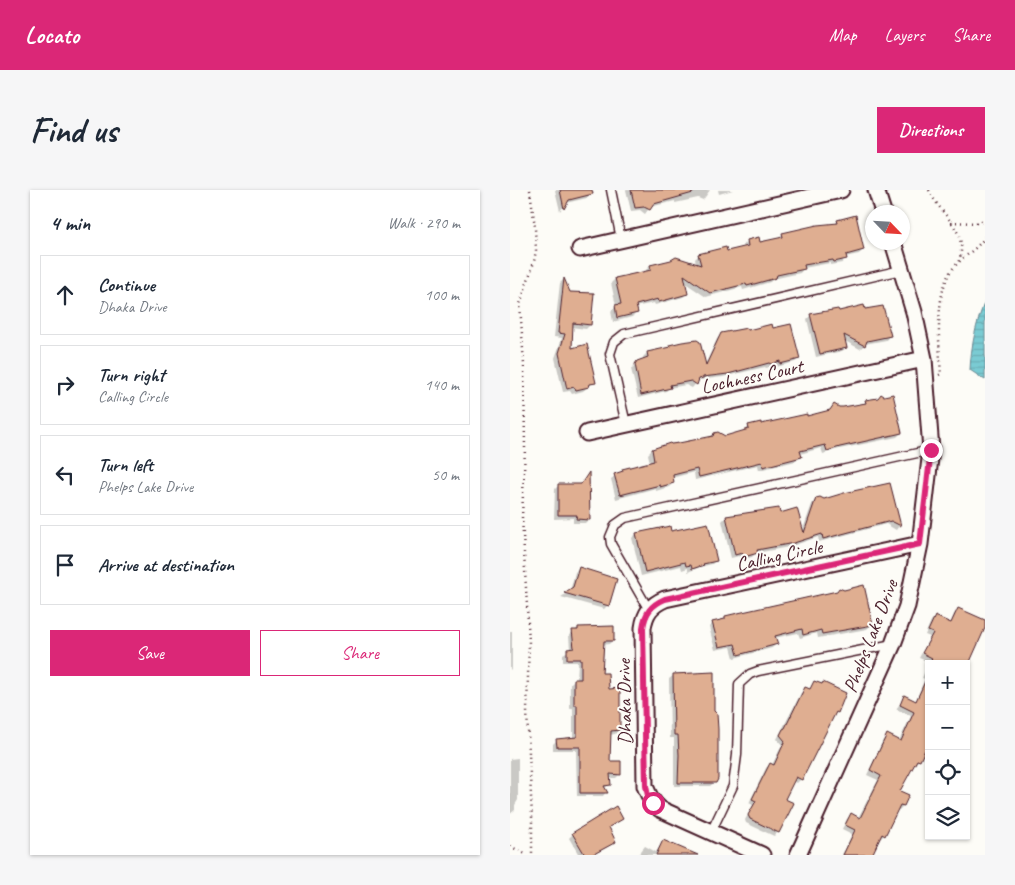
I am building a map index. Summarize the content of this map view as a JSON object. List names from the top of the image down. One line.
{"streets":{"street":["Lochness Court","Calling Circle","Phelps Lake Drive","Dhaka Drive"]},"crossings":[["Lochness Court","Phelps Lake Drive"],["Calling Circle","Phelps Lake Drive"],["Calling Circle","Dhaka Drive"]],"north":"bottom right","page":{"header":"Locato","nav":["Map","Layers","Share"],"buttons":["Directions",["Save","Share"]],"title":"Find us","heading":["4 min","Walk · 290 m"],"list":[["Continue","Dhaka Drive","100 m"],["Turn right","Calling Circle","140 m"],["Turn left","Phelps Lake Drive","50 m"],"Arrive at destination"],"map_buttons":["+","−"]}}
